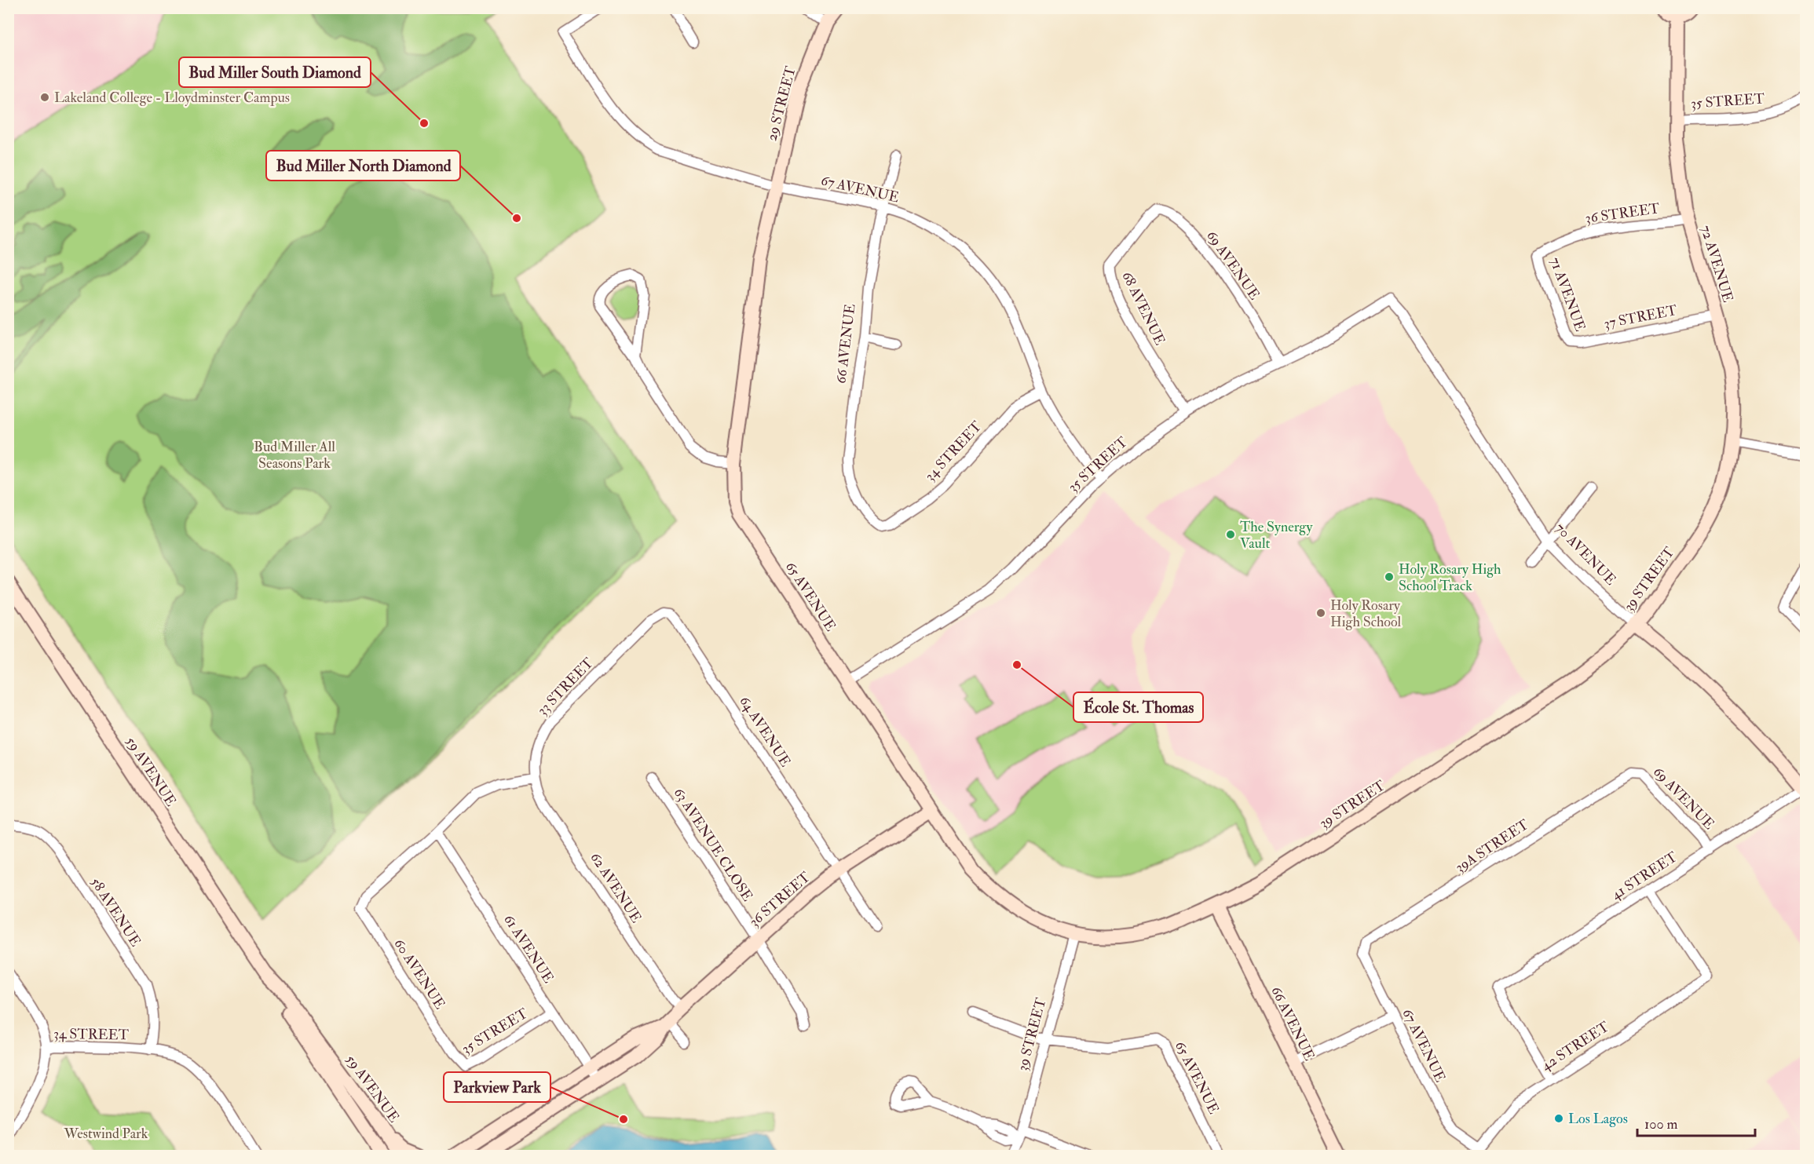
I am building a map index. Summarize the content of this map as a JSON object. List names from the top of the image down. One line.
{"streets":{"street":["35 STREET","29 STREET","67 AVENUE","36 STREET","72 AVENUE","69 AVENUE","71 AVENUE","68 AVENUE","37 STREET","66 AVENUE","34 STREET","70 AVENUE","39 STREET","65 AVENUE","33 STREET","64 AVENUE","59 AVENUE","63 AVENUE CLOSE","39A STREET","41 STREET","62 AVENUE","58 AVENUE","61 AVENUE","60 AVENUE","42 STREET"]},"crossings":[["35 STREET","67 AVENUE"],["35 STREET","72 AVENUE"],["35 STREET","69 AVENUE"],["35 STREET","68 AVENUE"],["35 STREET","70 AVENUE"],["35 STREET","65 AVENUE"],["35 STREET","61 AVENUE"],["35 STREET","60 AVENUE"],["29 STREET","67 AVENUE"],["29 STREET","65 AVENUE"],["67 AVENUE","66 AVENUE"],["67 AVENUE","34 STREET"],["67 AVENUE","65 AVENUE"],["67 AVENUE","39A STREET"],["67 AVENUE","42 STREET"],["36 STREET","72 AVENUE"],["36 STREET","71 AVENUE"],["36 STREET","65 AVENUE"],["36 STREET","64 AVENUE"],["36 STREET","63 AVENUE CLOSE"],["36 STREET","62 AVENUE"],["36 STREET","61 AVENUE"],["72 AVENUE","37 STREET"],["72 AVENUE","39 STREET"],["69 AVENUE","68 AVENUE"],["69 AVENUE","39A STREET"],["69 AVENUE","41 STREET"],["71 AVENUE","37 STREET"],["66 AVENUE","34 STREET"],["66 AVENUE","39 STREET"],["34 STREET","58 AVENUE"],["70 AVENUE","39 STREET"],["70 AVENUE","41 STREET"],["39 STREET","65 AVENUE"],["33 STREET","64 AVENUE"],["33 STREET","62 AVENUE"],["41 STREET","42 STREET"],["61 AVENUE","60 AVENUE"]],"parks":["Bud Miller All Seasons Park","Westwind Park"],"places":["Lakeland College - Lloydminster Campus","Bud Miller South Diamond","Bud Miller North Diamond","The Synergy Vault","Holy Rosary High School Track","Holy Rosary High School","École St. Thomas","Los Lagos","Parkview Park"],"scale_bar":"100 m"}
